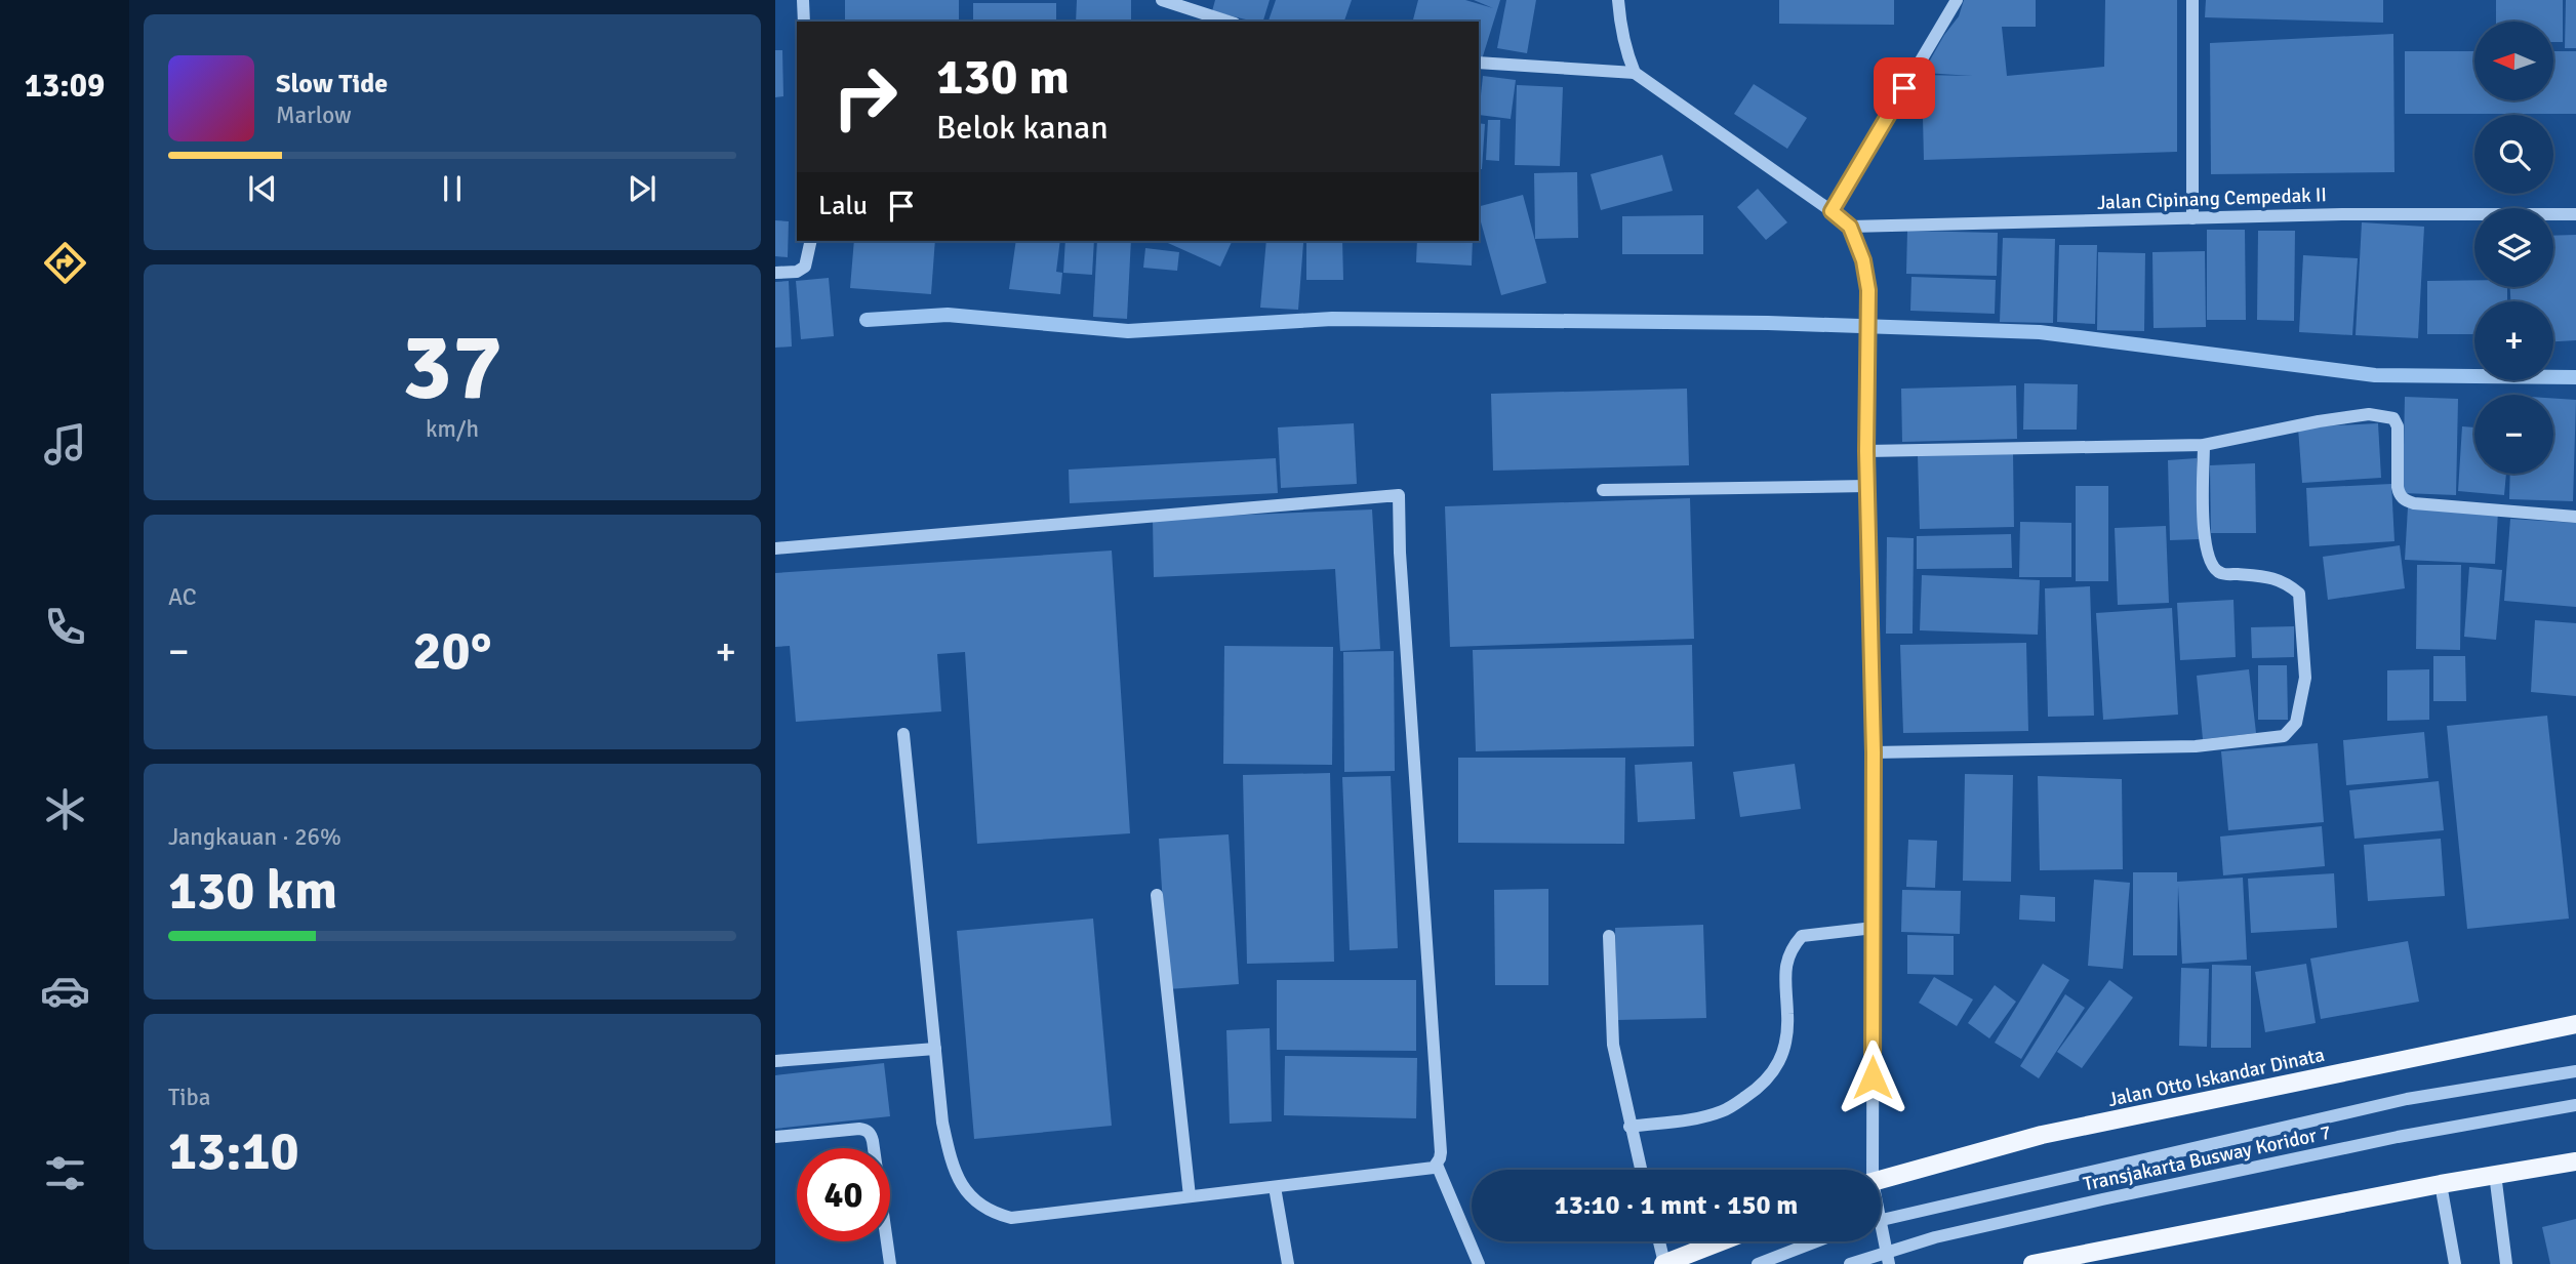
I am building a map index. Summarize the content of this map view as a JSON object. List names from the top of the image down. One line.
{"streets":{"main road":["Jalan Otto Iskandar Dinata"],"street":["Jalan Cipinang Cempedak II","Transjakarta Busway Koridor 7"]},"north":"left","page":{"tabs":"13:09","map_buttons":["+","−"],"turn":["130 m","Belok kanan"],"song":["Slow Tide","Marlow"],"then":"Lalu","tile":[["37","km/h"],"AC",["Jangkauan · 26%","130 km"],["Tiba","13:10"]],"heat":["−","20°","+"],"limit":"40","trip":"13:10 · 1 mnt · 150 m"}}
